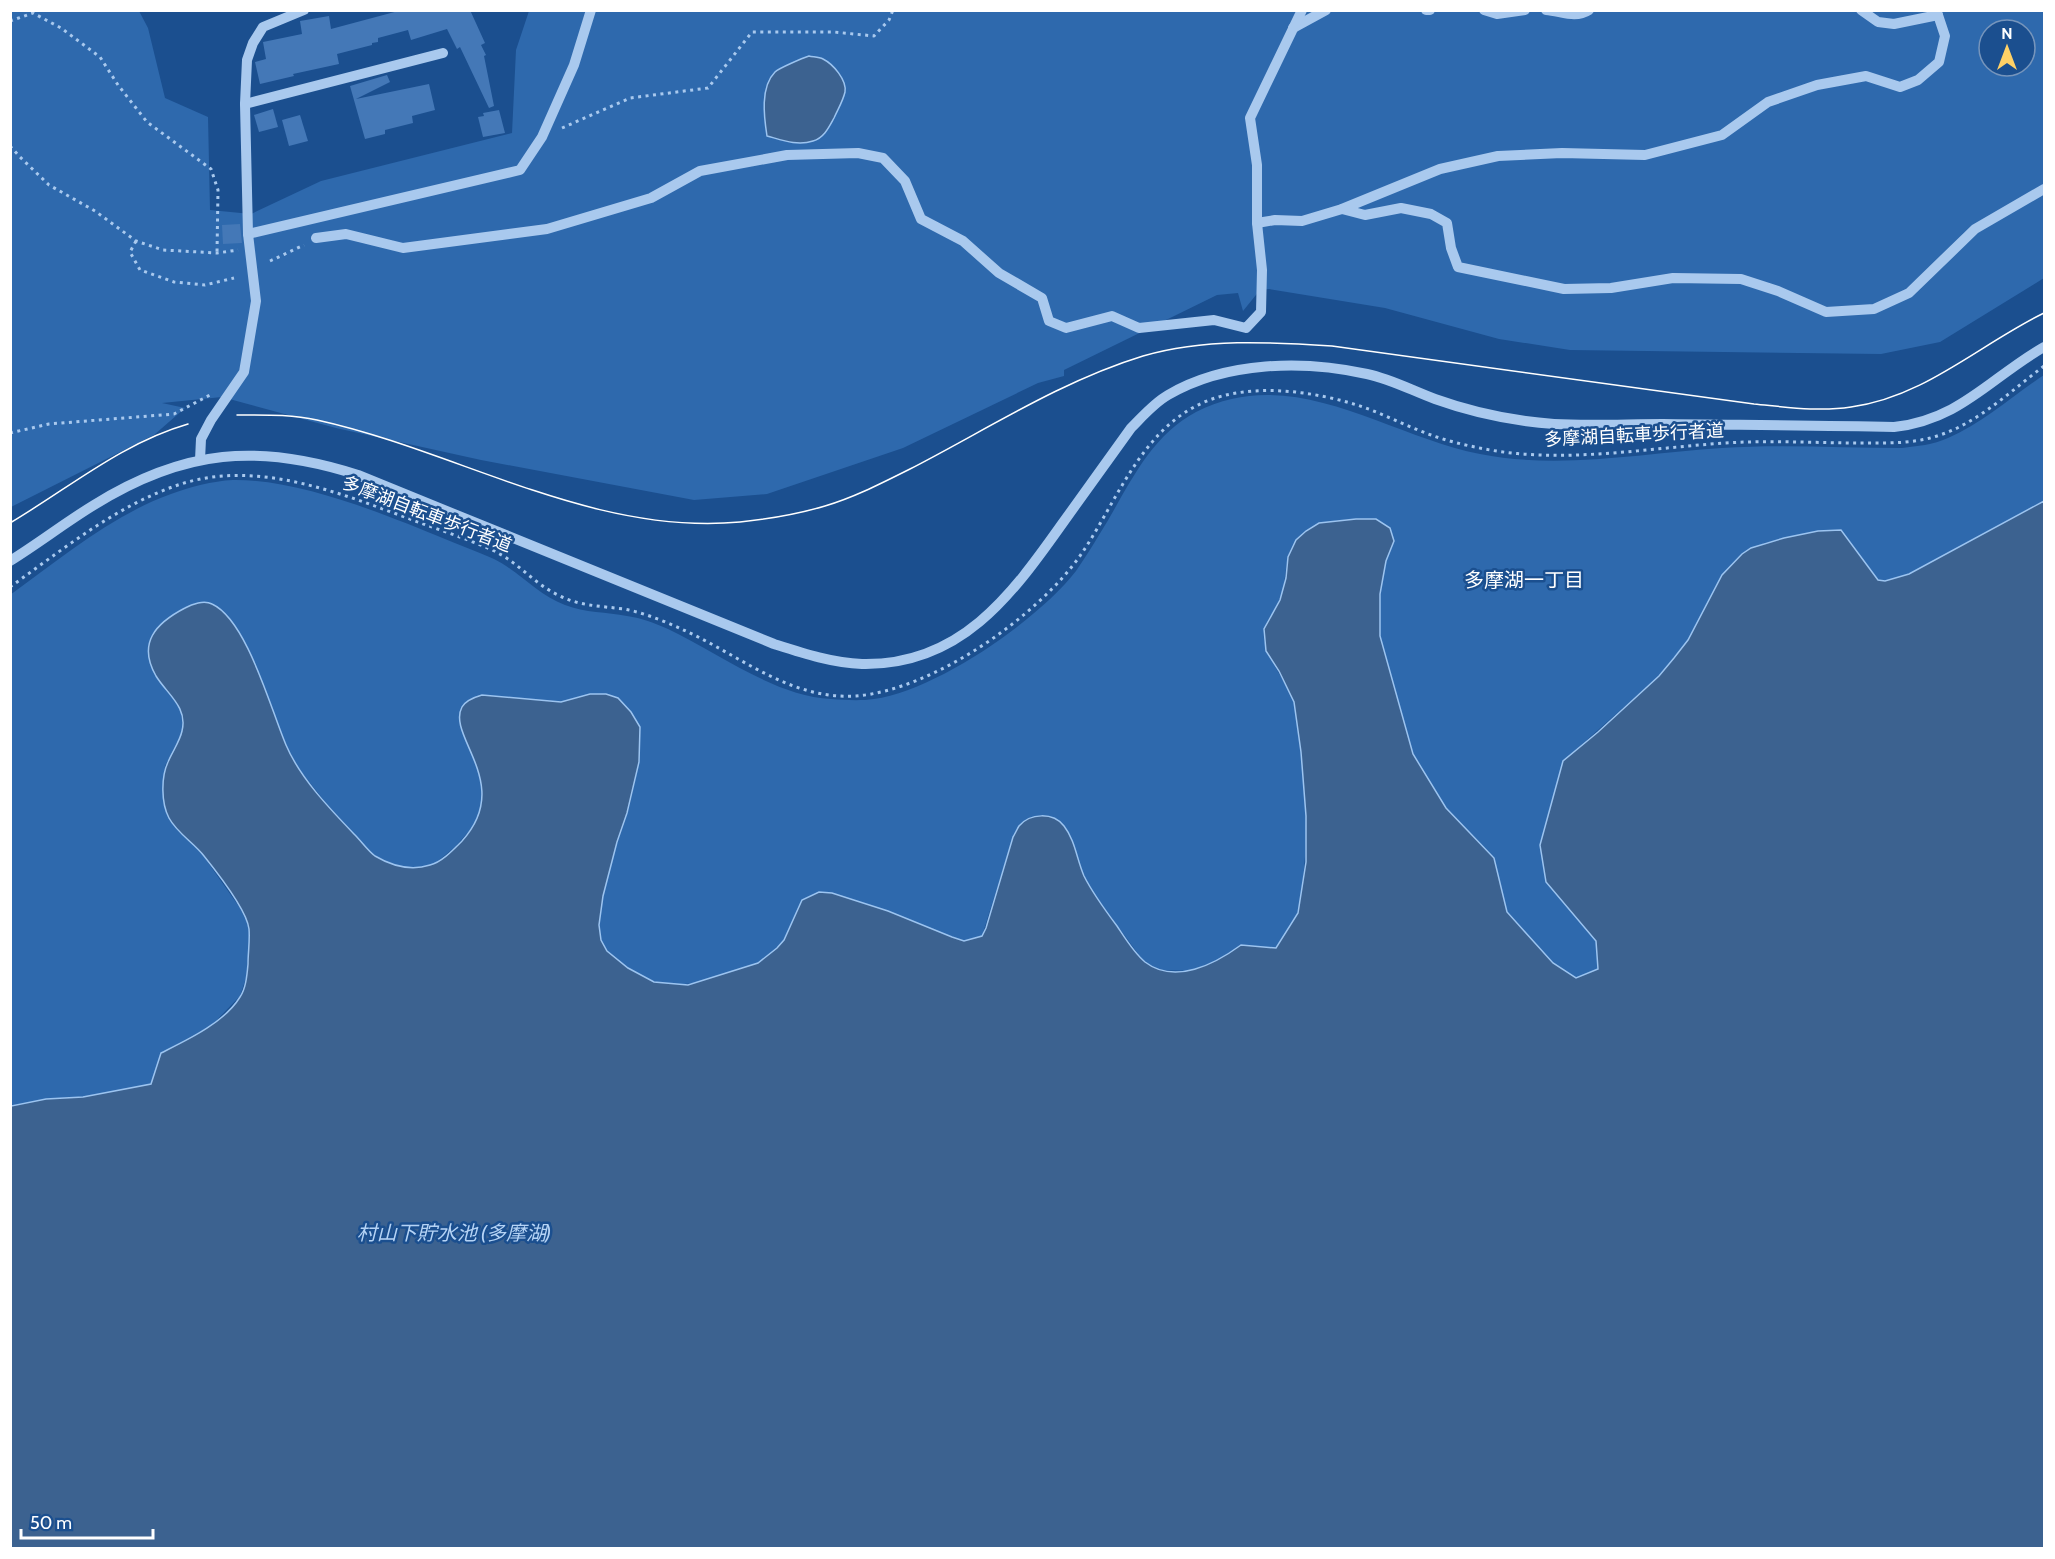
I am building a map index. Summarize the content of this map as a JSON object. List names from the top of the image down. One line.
{"streets":{"path":["多摩湖自転車歩行者道"]},"districts":["多摩湖一丁目"],"water":["村山下貯水池 (多摩湖)"],"scale_bar":"50 m","north":"top"}
